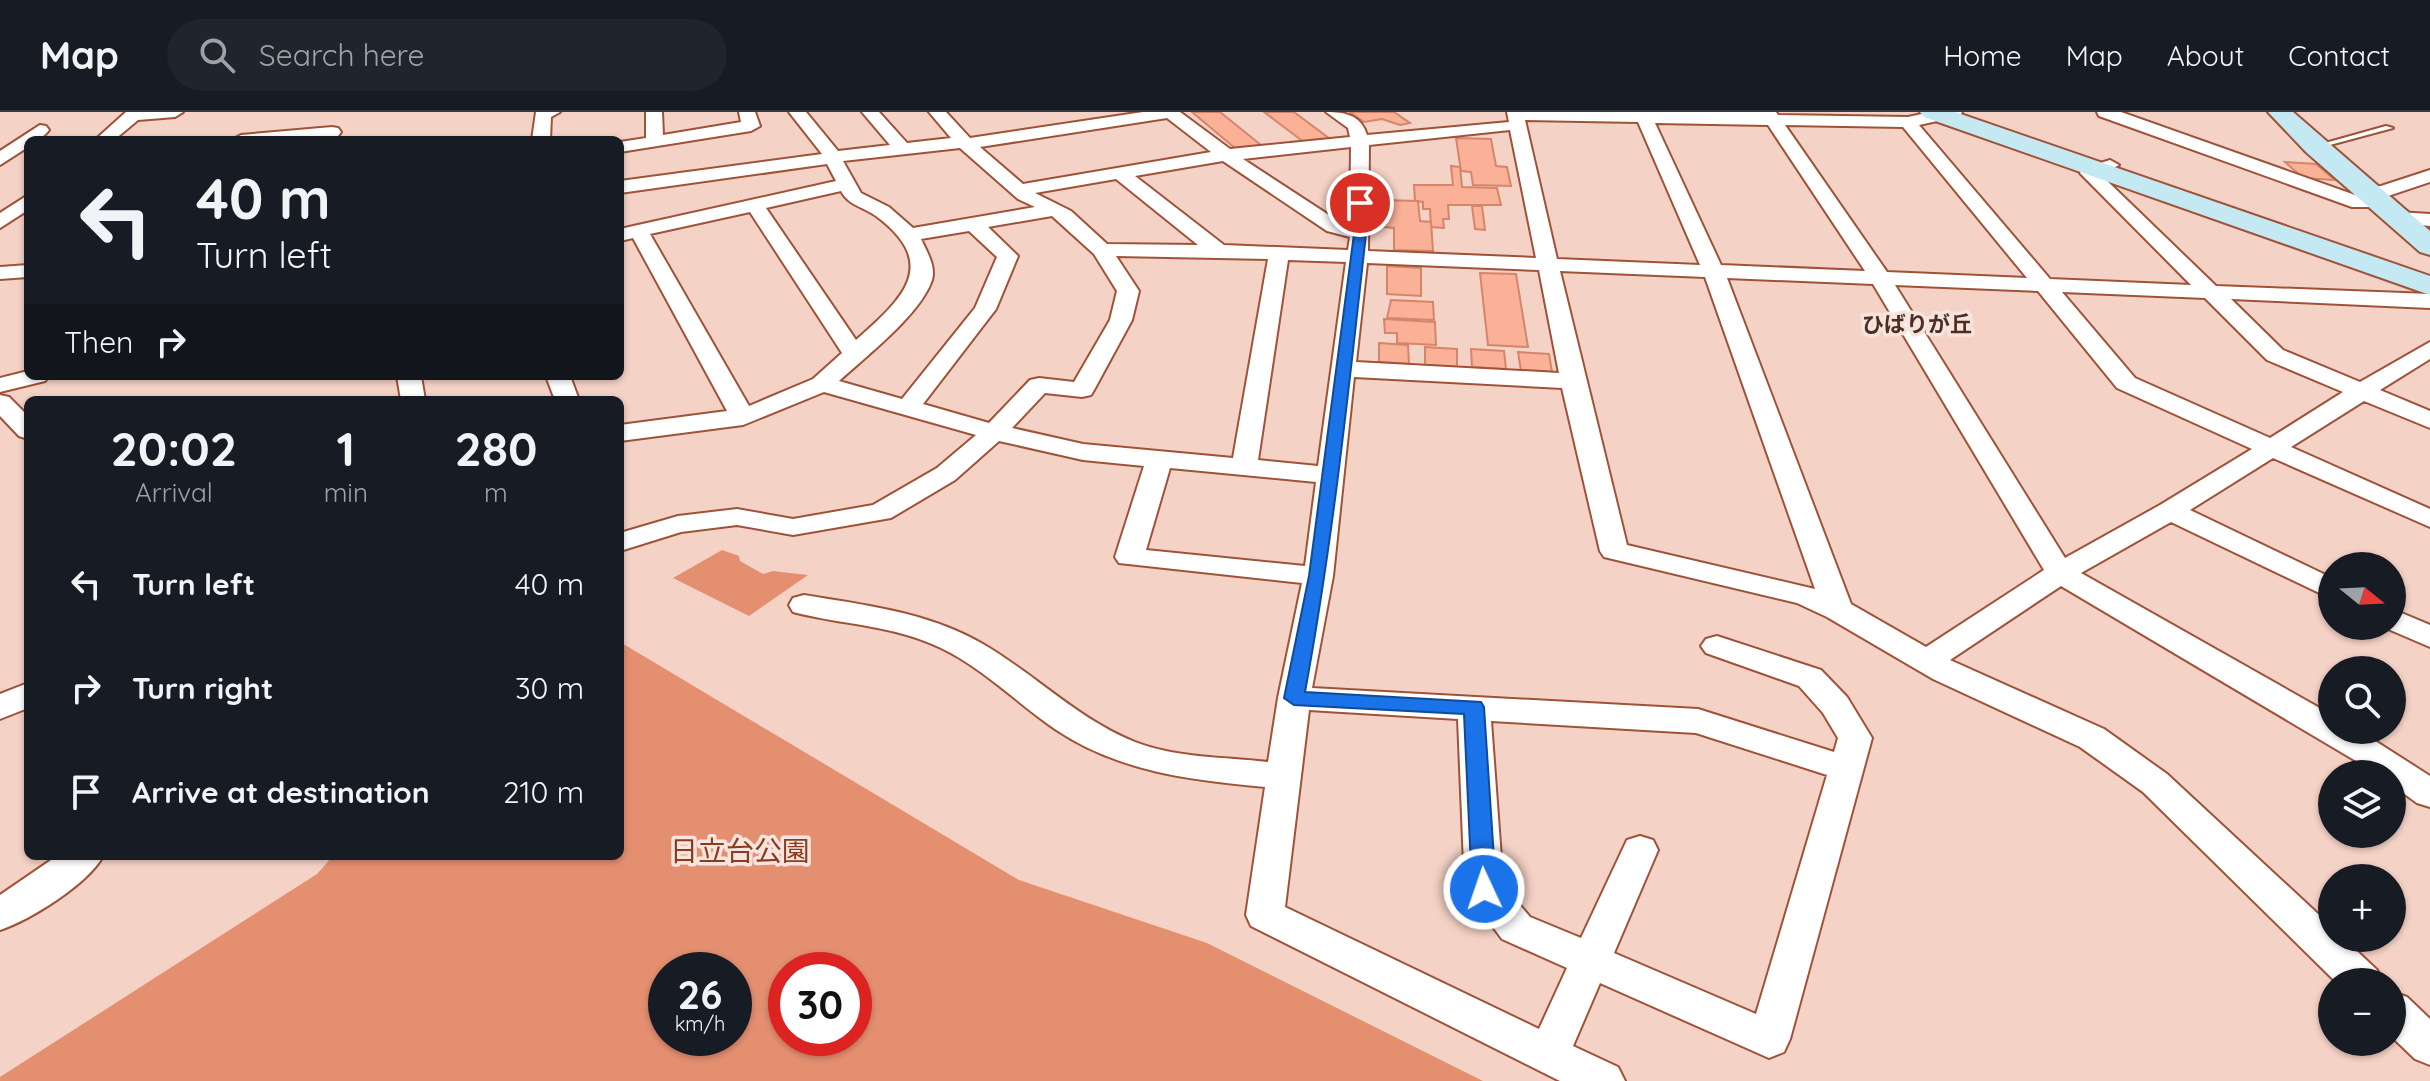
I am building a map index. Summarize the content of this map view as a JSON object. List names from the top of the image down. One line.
{"districts":["ひばりが丘"],"parks":["日立台公園"],"north":"right","page":{"header":"Map","search":"Search here","nav":["Home","Map","About","Contact"],"turn":["40 m","Turn left"],"then":"Then","eta":["20:02","Arrival","1","min","280","m"],"list":[{"name":"Turn left","value":"40 m"},{"name":"Turn right","value":"30 m"},{"name":"Arrive at destination","value":"210 m"}],"map_buttons":["+","−"],"speed":"26 km/h","limit":"30"}}
